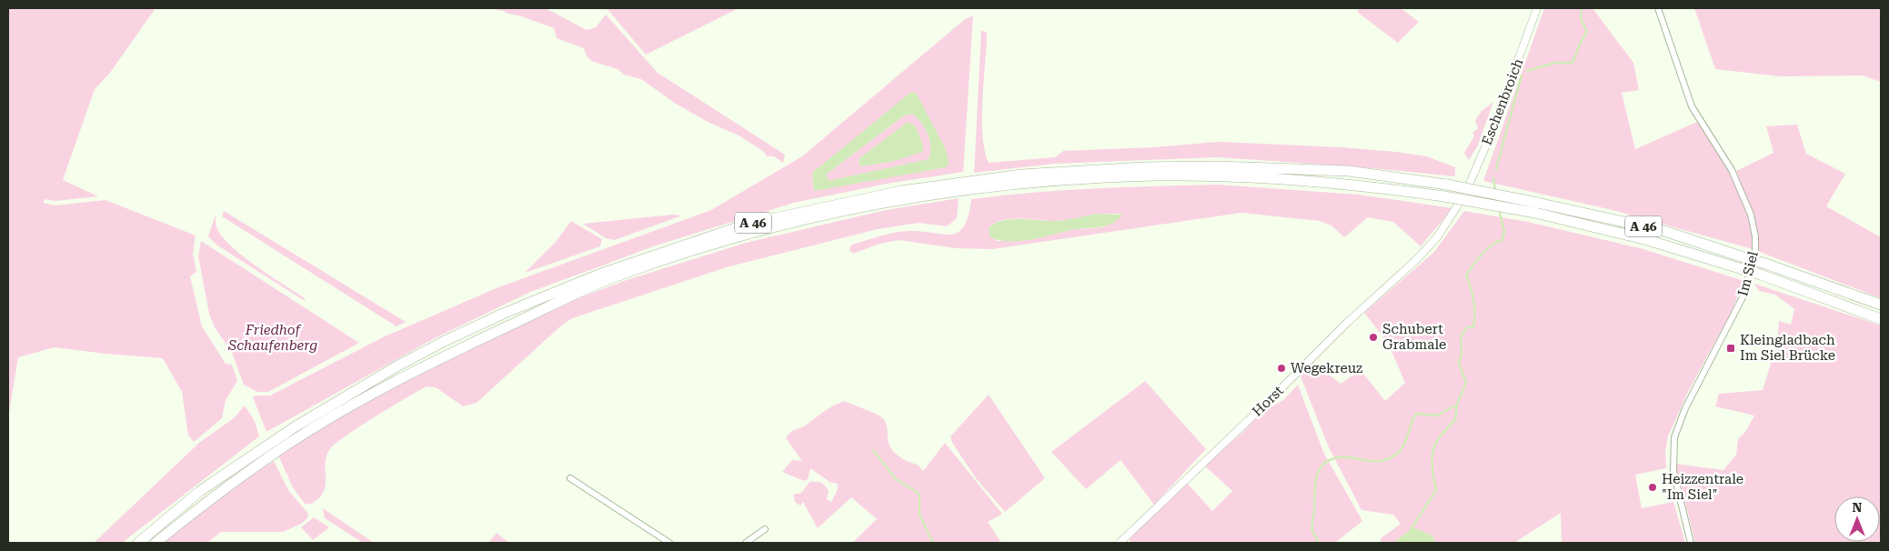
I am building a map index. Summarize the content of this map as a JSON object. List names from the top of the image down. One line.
{"streets":{"highway":["A 46"],"street":["Eschenbroich","Im Siel","Horst"]},"crossings":[["Eschenbroich","Horst"]],"parks":["Friedhof Schaufenberg"],"places":{"other":["Schubert Grabmale","Wegekreuz","Heizzentrale \"Im Siel\""],"transit":["Kleingladbach Im Siel Brücke"]},"north":"top"}
